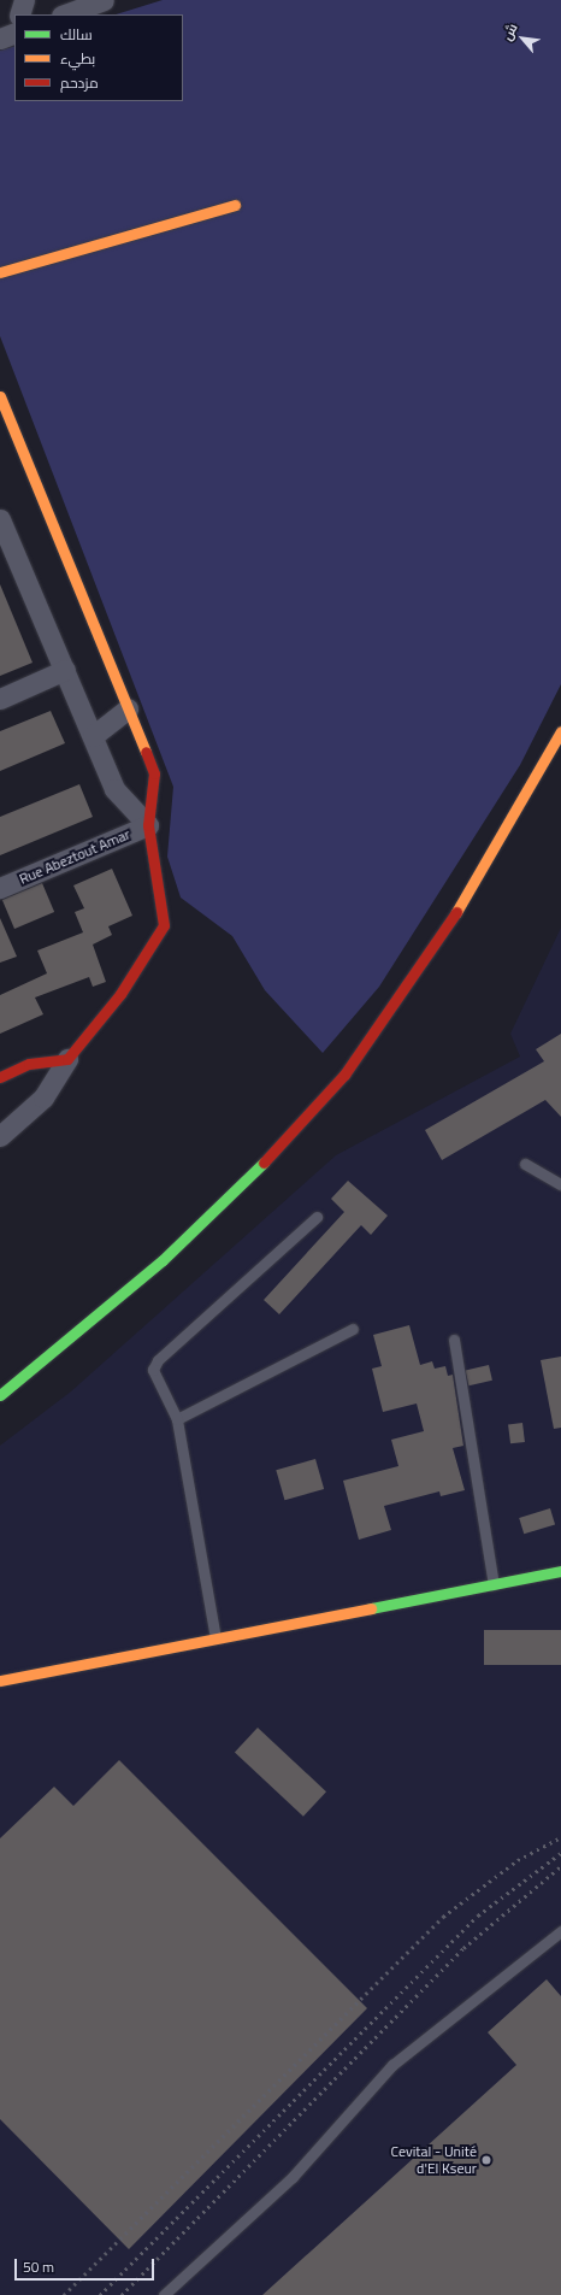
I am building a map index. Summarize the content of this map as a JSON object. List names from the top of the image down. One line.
{"streets":{"street":["Rue Abeztout Amar"]},"places":["Cevital - Unité d'El Kseur"],"legend":["سالك","بطيء","مزدحم"],"scale_bar":"50 m","north":"top left"}
